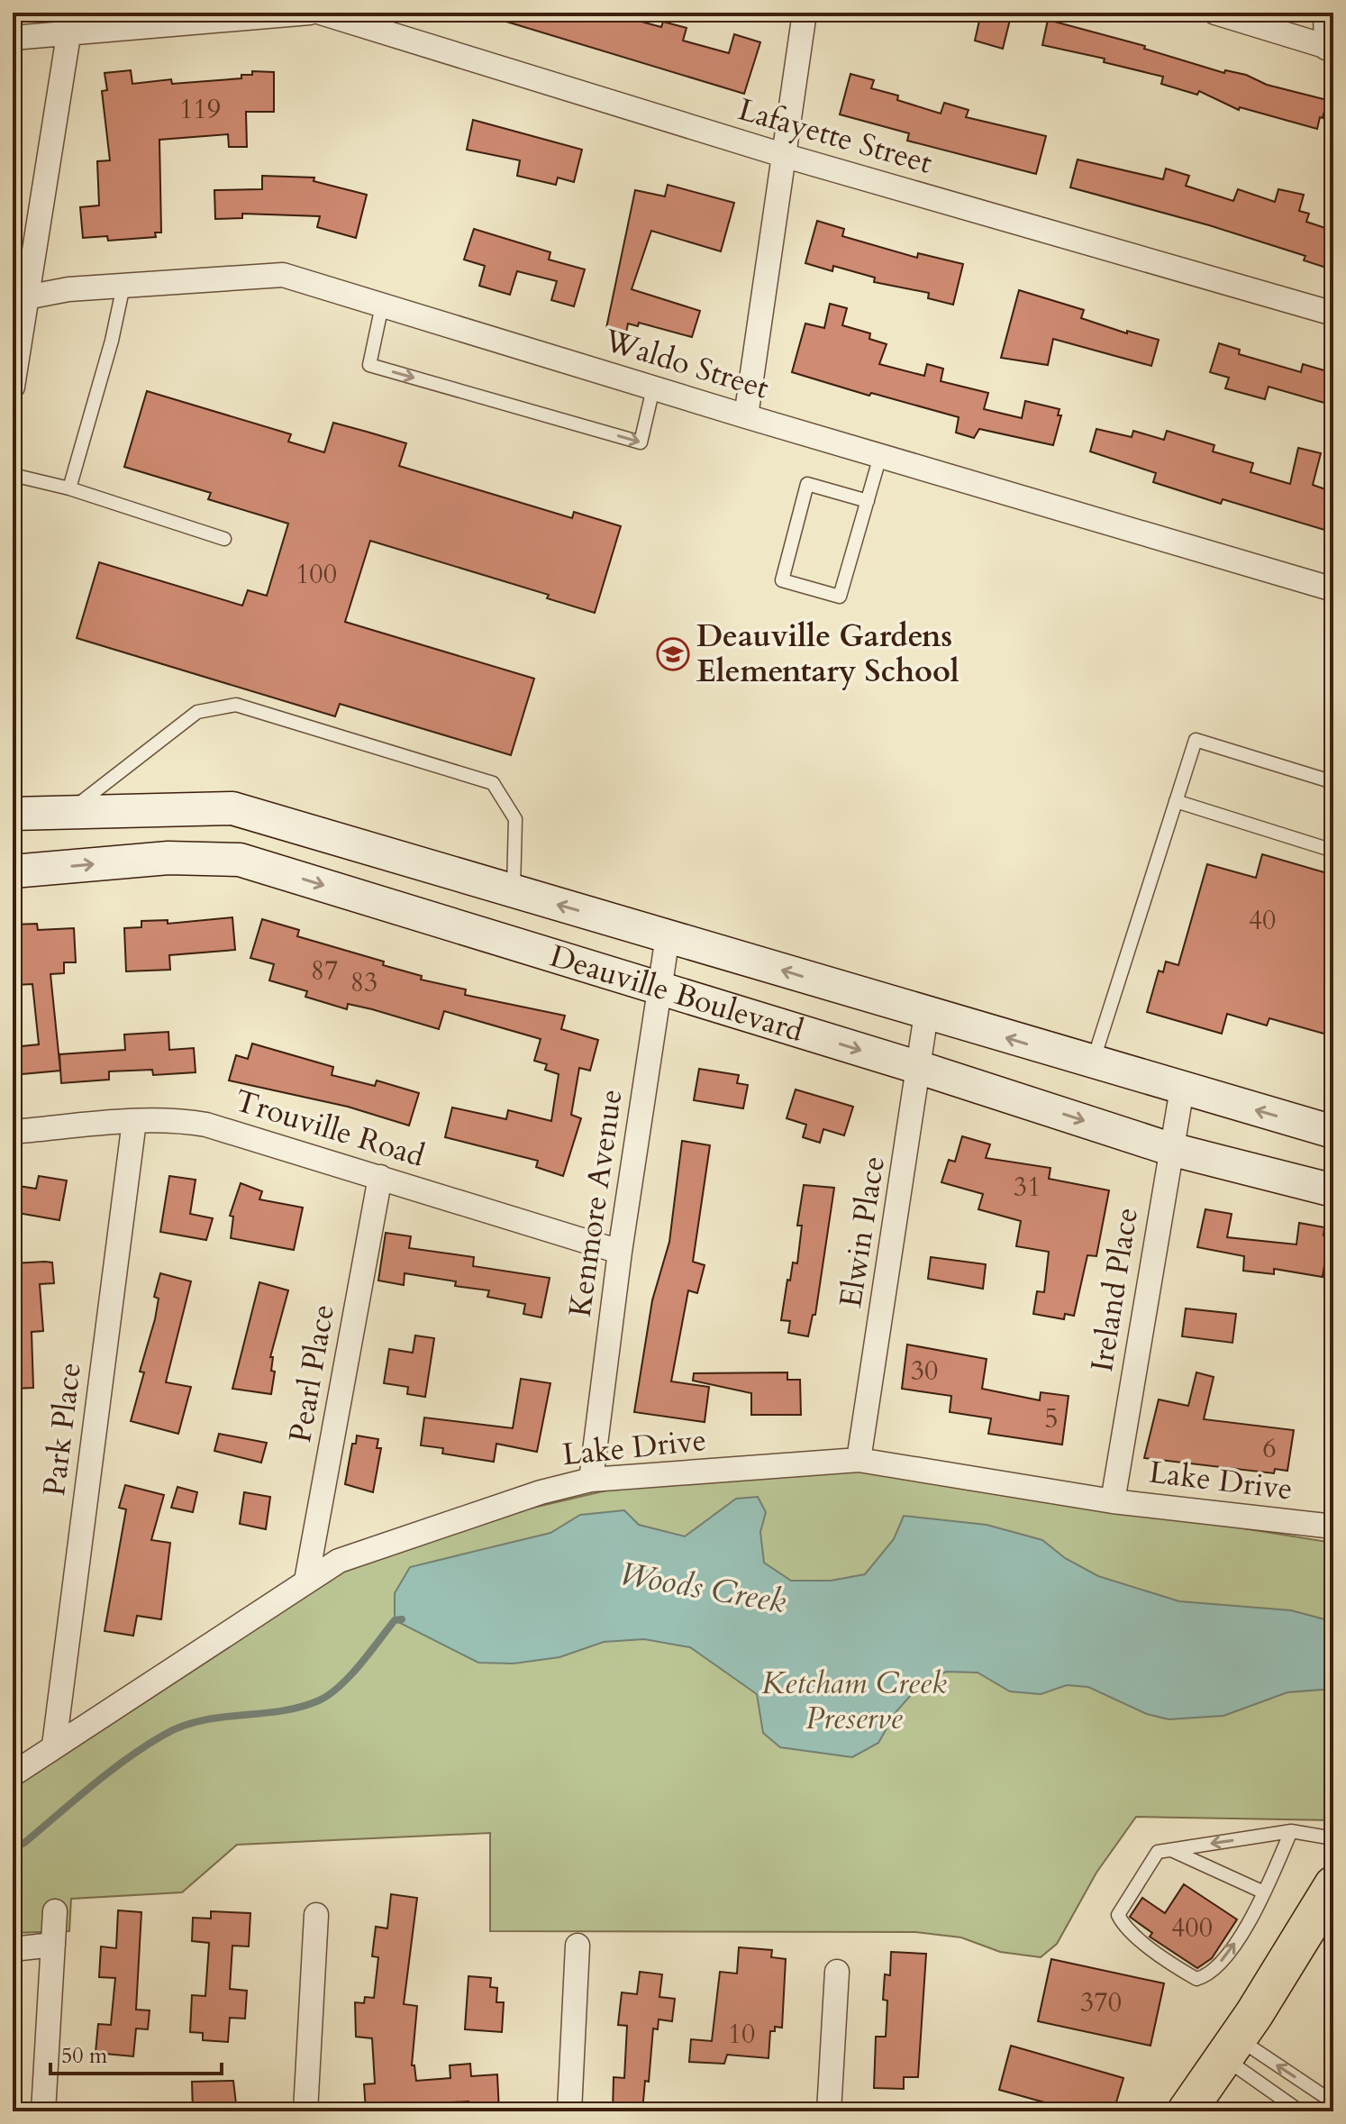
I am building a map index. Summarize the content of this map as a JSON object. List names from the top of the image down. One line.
{"streets":{"street":["Lafayette Street","Waldo Street","Deauville Boulevard","Trouville Road","Kenmore Avenue","Elwin Place","Ireland Place","Pearl Place","Park Place","Lake Drive"]},"crossings":[["Deauville Boulevard","Kenmore Avenue"],["Deauville Boulevard","Elwin Place"],["Deauville Boulevard","Ireland Place"],["Trouville Road","Kenmore Avenue"],["Trouville Road","Pearl Place"],["Trouville Road","Park Place"],["Kenmore Avenue","Lake Drive"],["Elwin Place","Lake Drive"],["Ireland Place","Lake Drive"],["Pearl Place","Lake Drive"],["Park Place","Lake Drive"]],"water":["Woods Creek"],"parks":["Ketcham Creek Preserve"],"places":{"school or university":["Deauville Gardens Elementary School"]},"house_numbers":["119","100","40","87","83","31","30","5","6","400","370","10"],"scale_bar":"50 m"}
